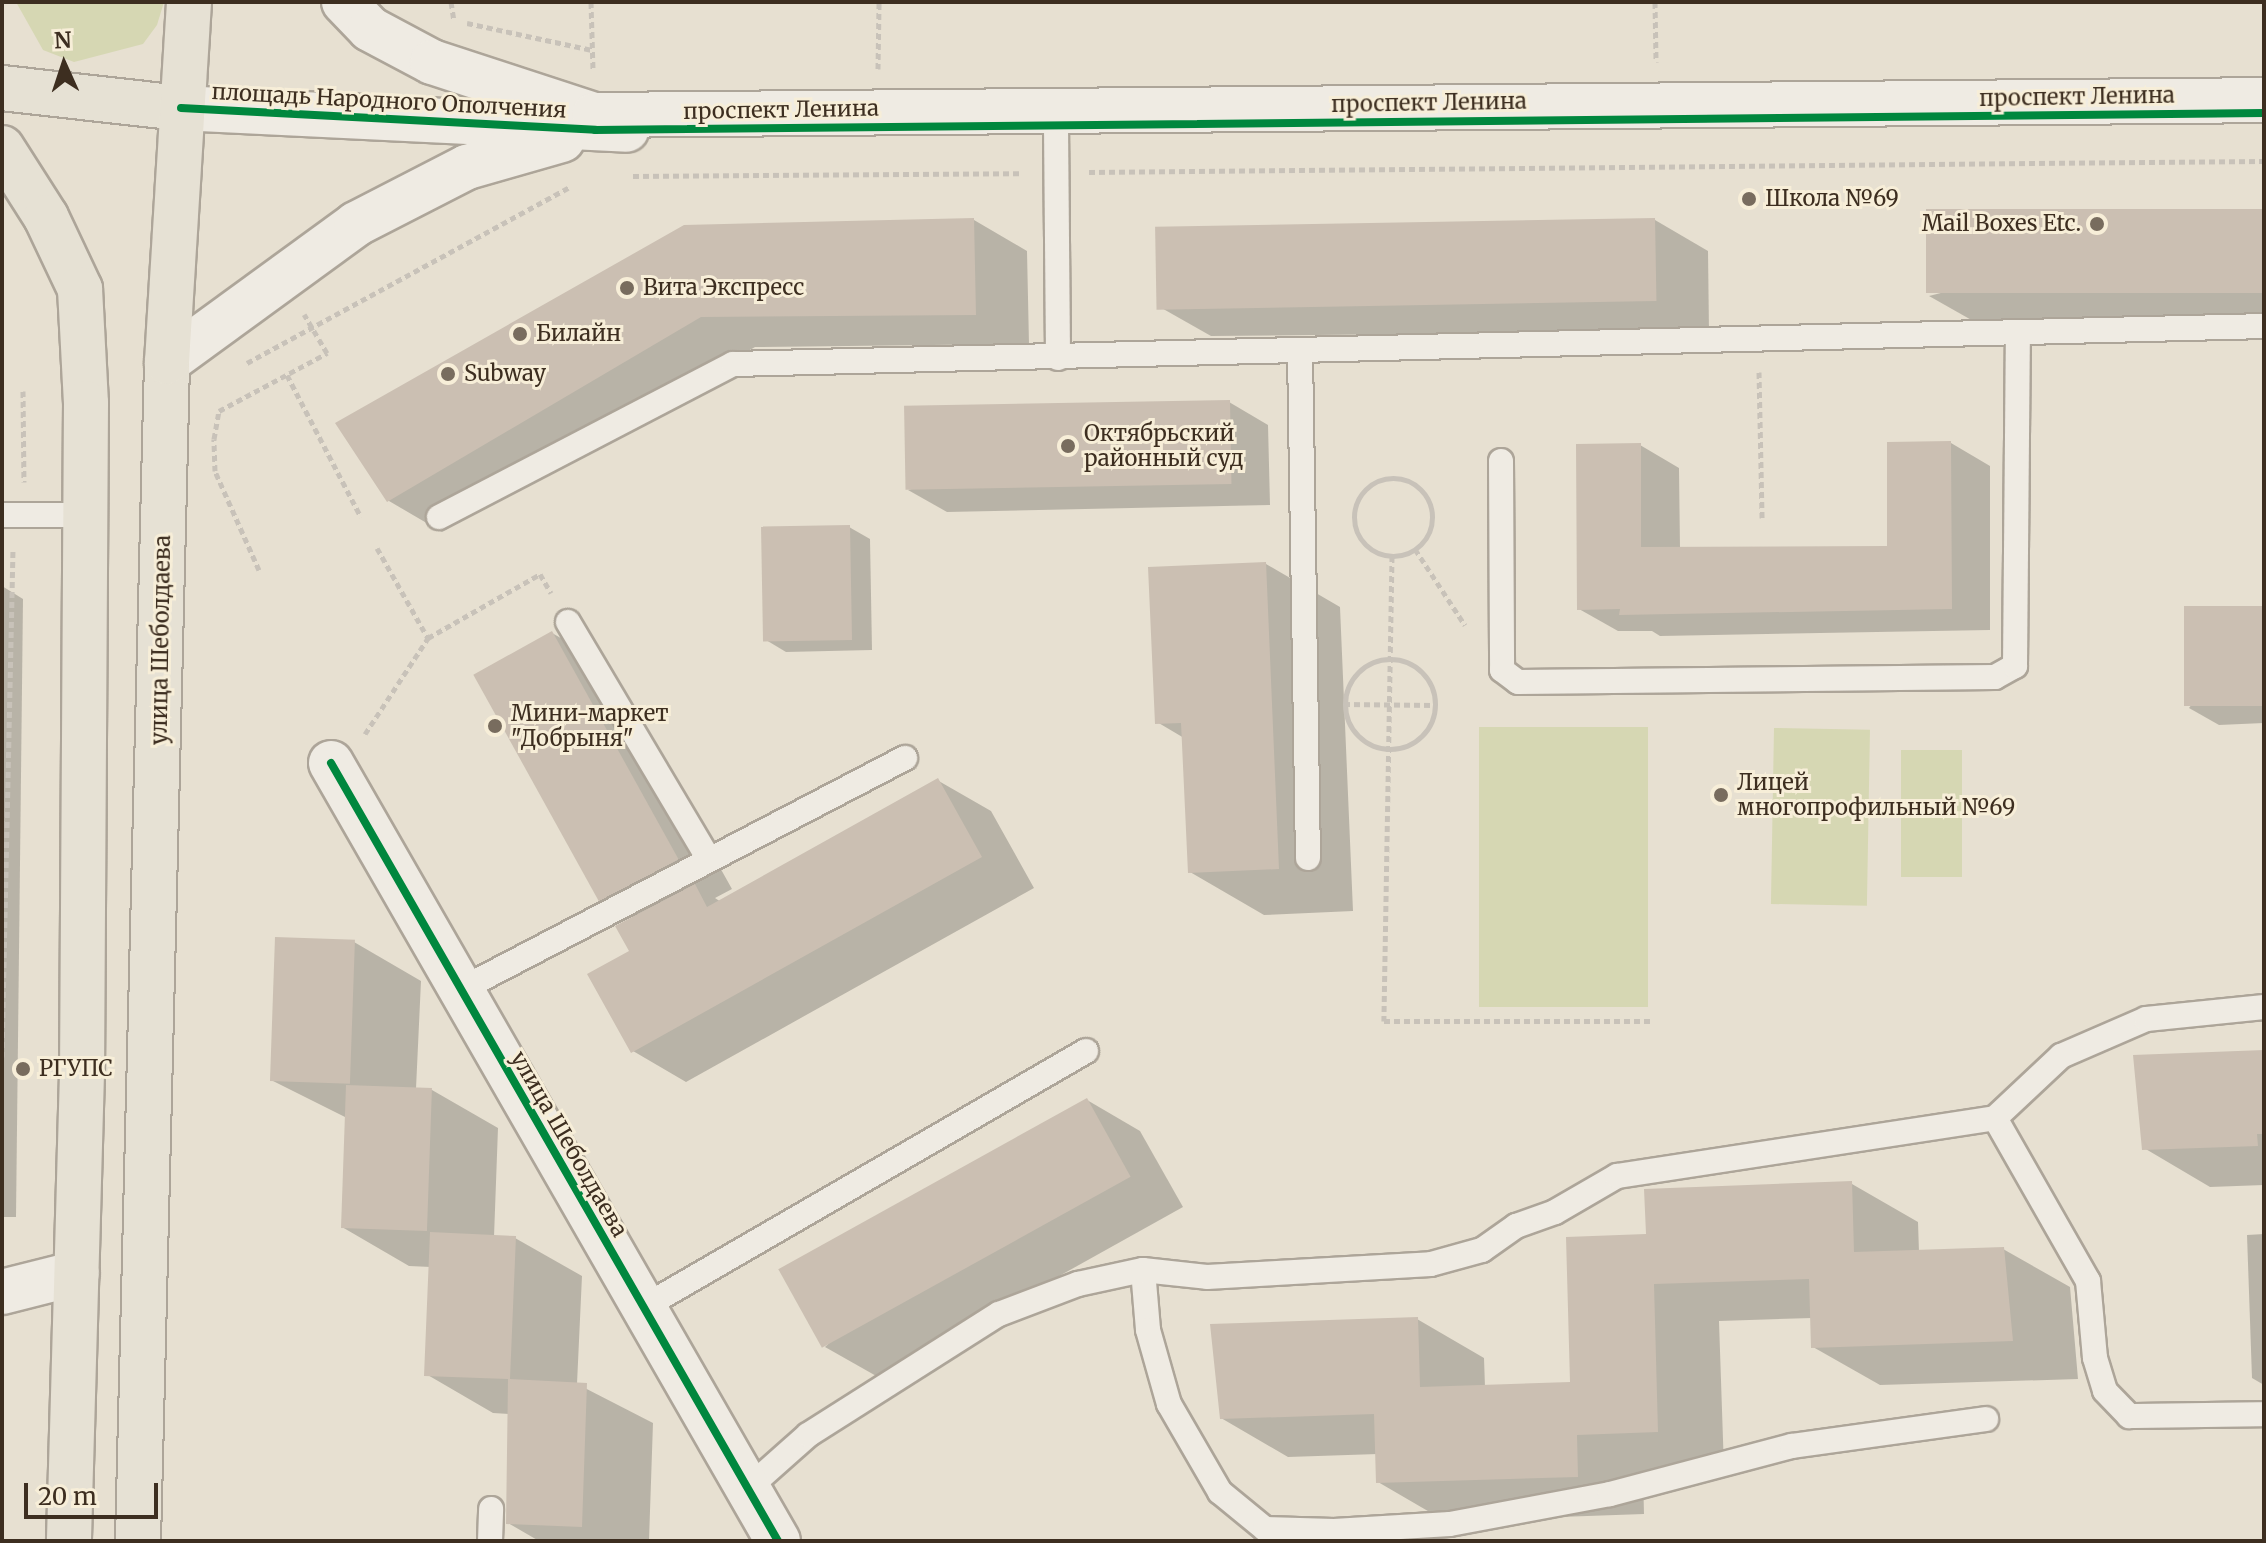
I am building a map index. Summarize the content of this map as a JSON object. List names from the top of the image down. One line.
{"streets":{"main road":["площадь Народного Ополчения","улица Шеболдаева"],"street":["проспект Ленина"]},"crossings":[["проспект Ленина","площадь Народного Ополчения"],["площадь Народного Ополчения","улица Шеболдаева"]],"places":["Школа №69","Mail Boxes Etc.","Вита Экспресс","Билайн","Subway","Октябрьский районный суд","Мини-маркет \"Добрыня\"","Лицей многопрофильный №69","РГУПС"],"scale_bar":"20 m","north":"top"}
